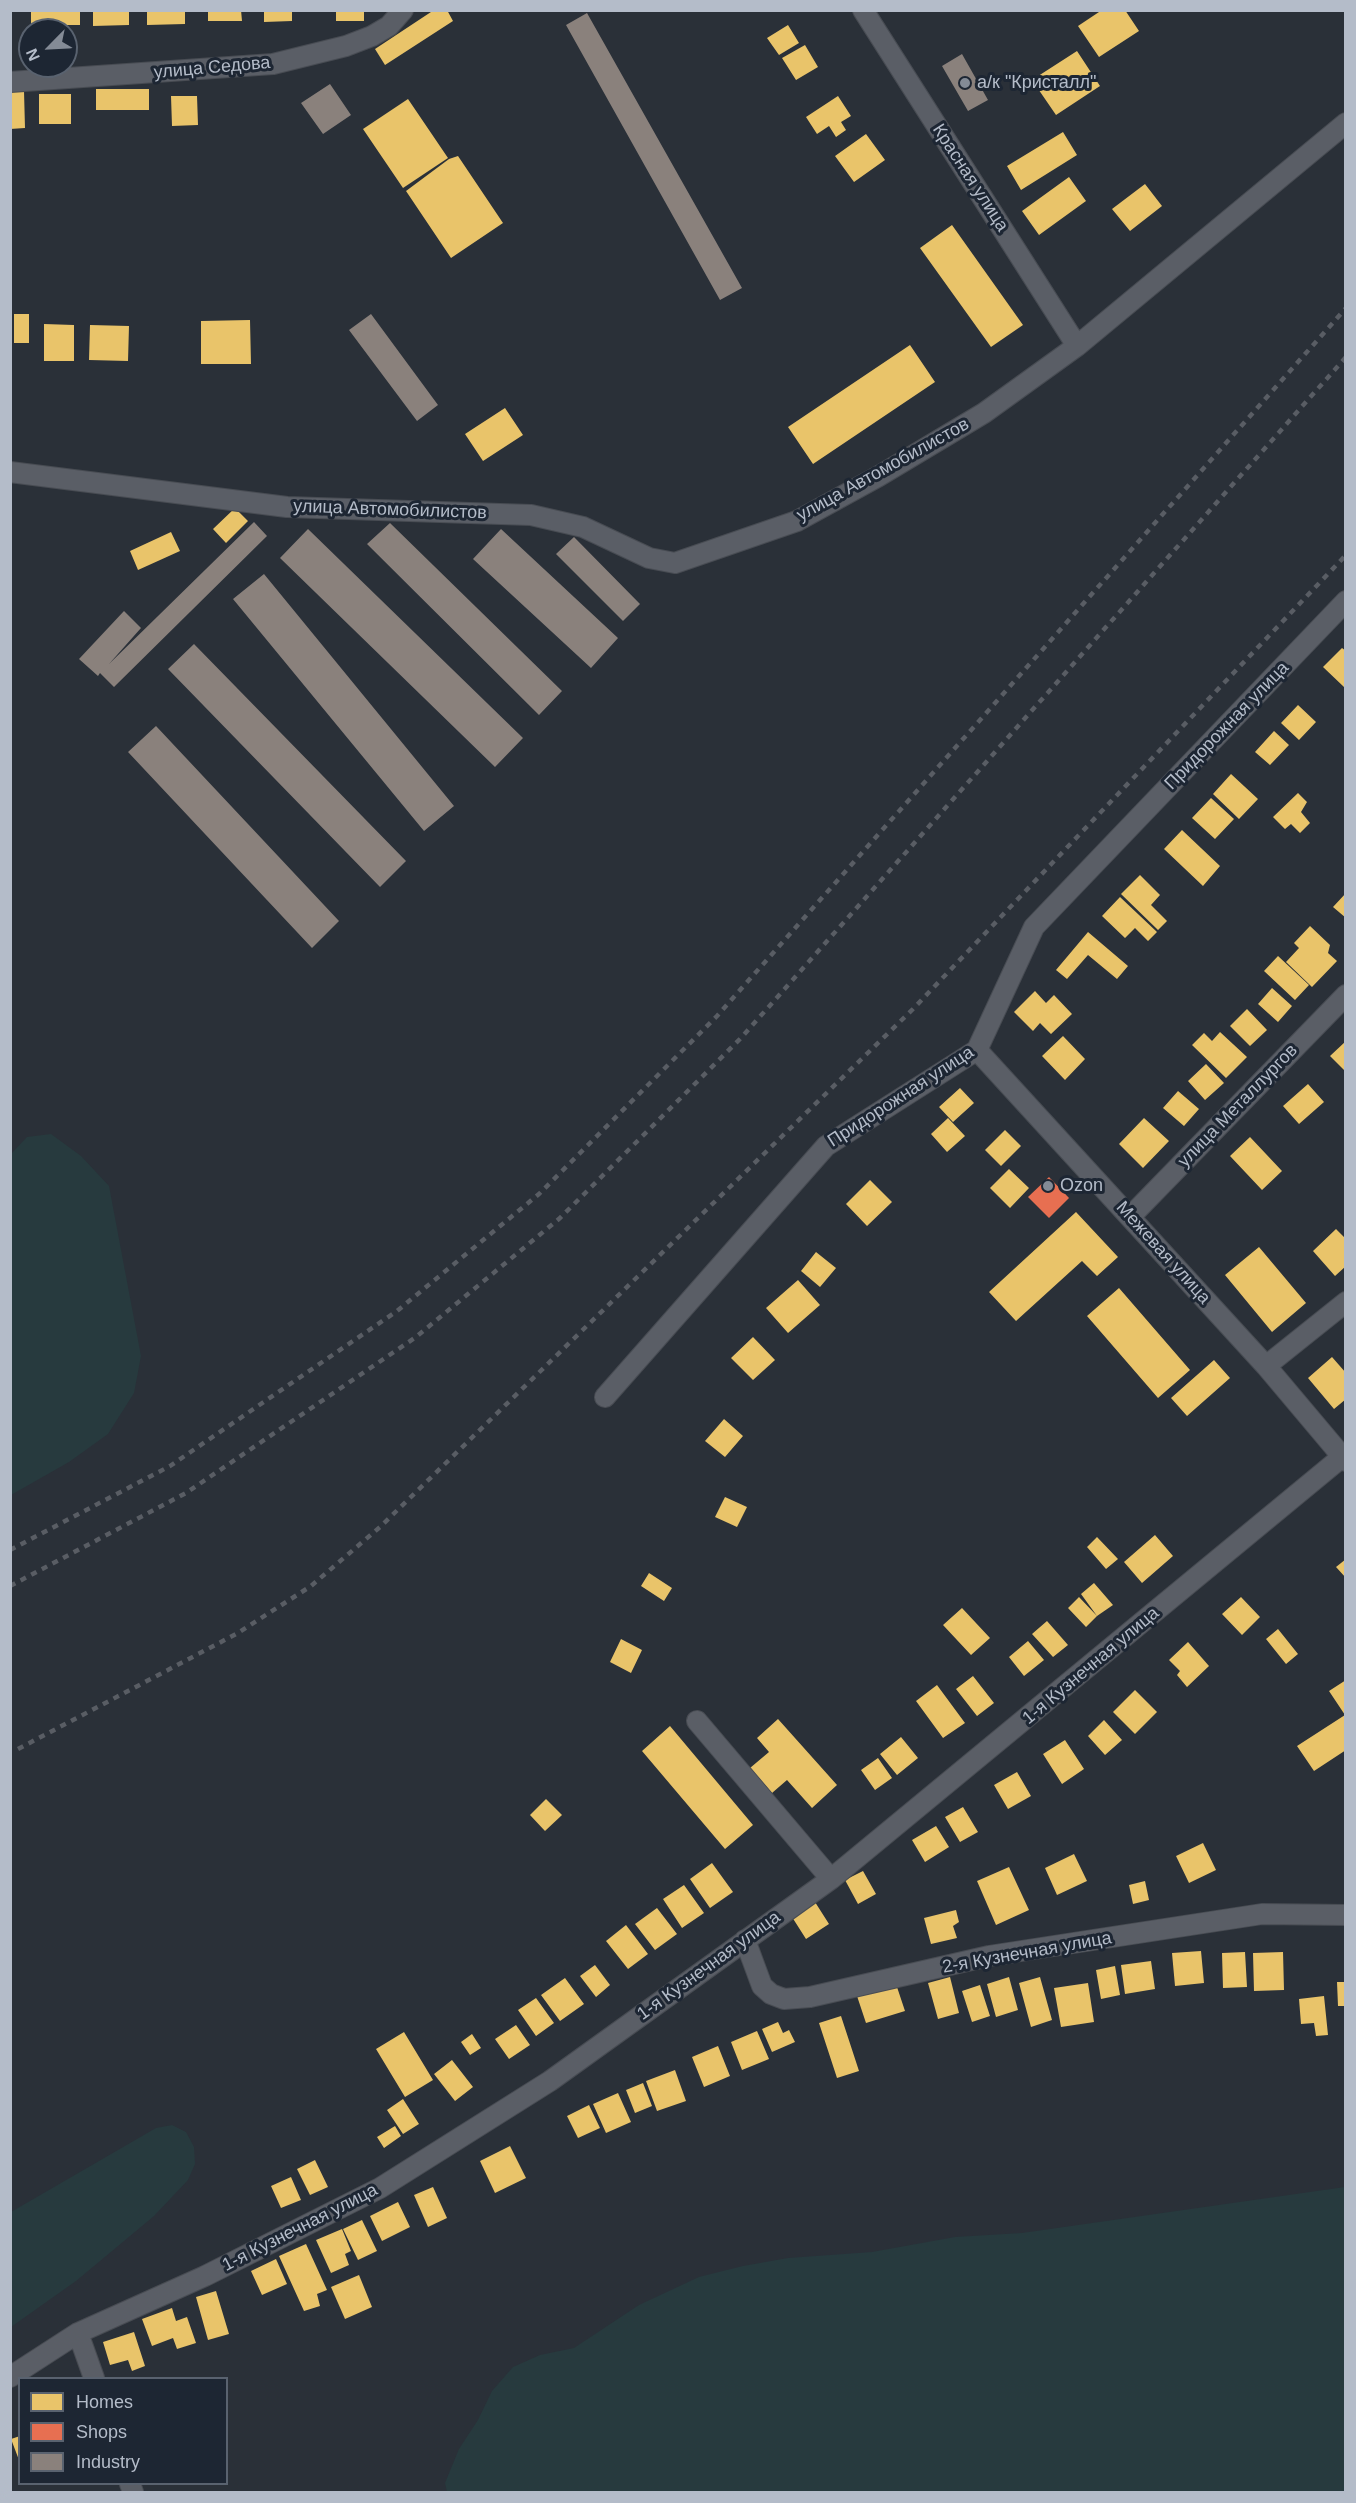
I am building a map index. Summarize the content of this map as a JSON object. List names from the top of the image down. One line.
{"streets":{"street":["улица Седова","Красная улица","улица Автомобилистов","Придорожная улица","улица Металлургов","Межевая улица","1-я Кузнечная улица","2-я Кузнечная улица"]},"crossings":[["Красная улица","улица Автомобилистов"],["Придорожная улица","Межевая улица"],["улица Металлургов","Межевая улица"],["Межевая улица","1-я Кузнечная улица"],["1-я Кузнечная улица","2-я Кузнечная улица"]],"places":["а/к \"Кристалл\"","Ozon"],"legend":["Homes","Shops","Industry"],"north":"bottom left"}
